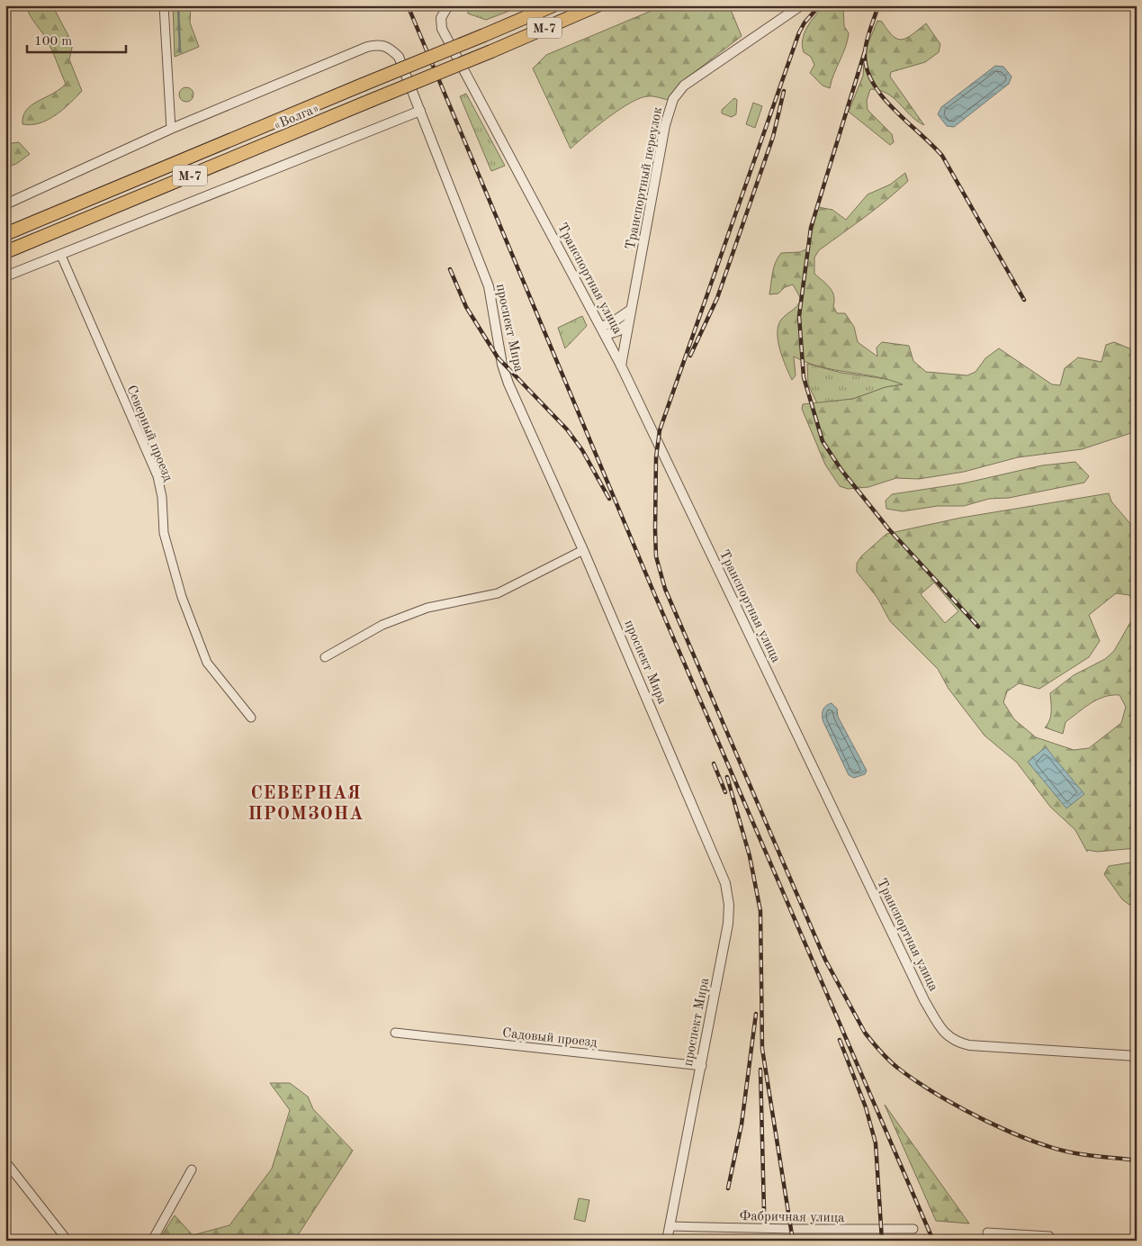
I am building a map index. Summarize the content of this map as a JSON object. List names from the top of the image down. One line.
{"streets":{"highway":["М-7","«Волга»"],"street":["Транспортный переулок","Транспортная улица","проспект Мира","Северный проезд","Садовый проезд","Фабричная улица"]},"crossings":[["Транспортный переулок","Транспортная улица"],["проспект Мира","Садовый проезд"],["проспект Мира","Фабричная улица"]],"districts":["СЕВЕРНАЯ ПРОМЗОНА"],"scale_bar":"100 m"}
